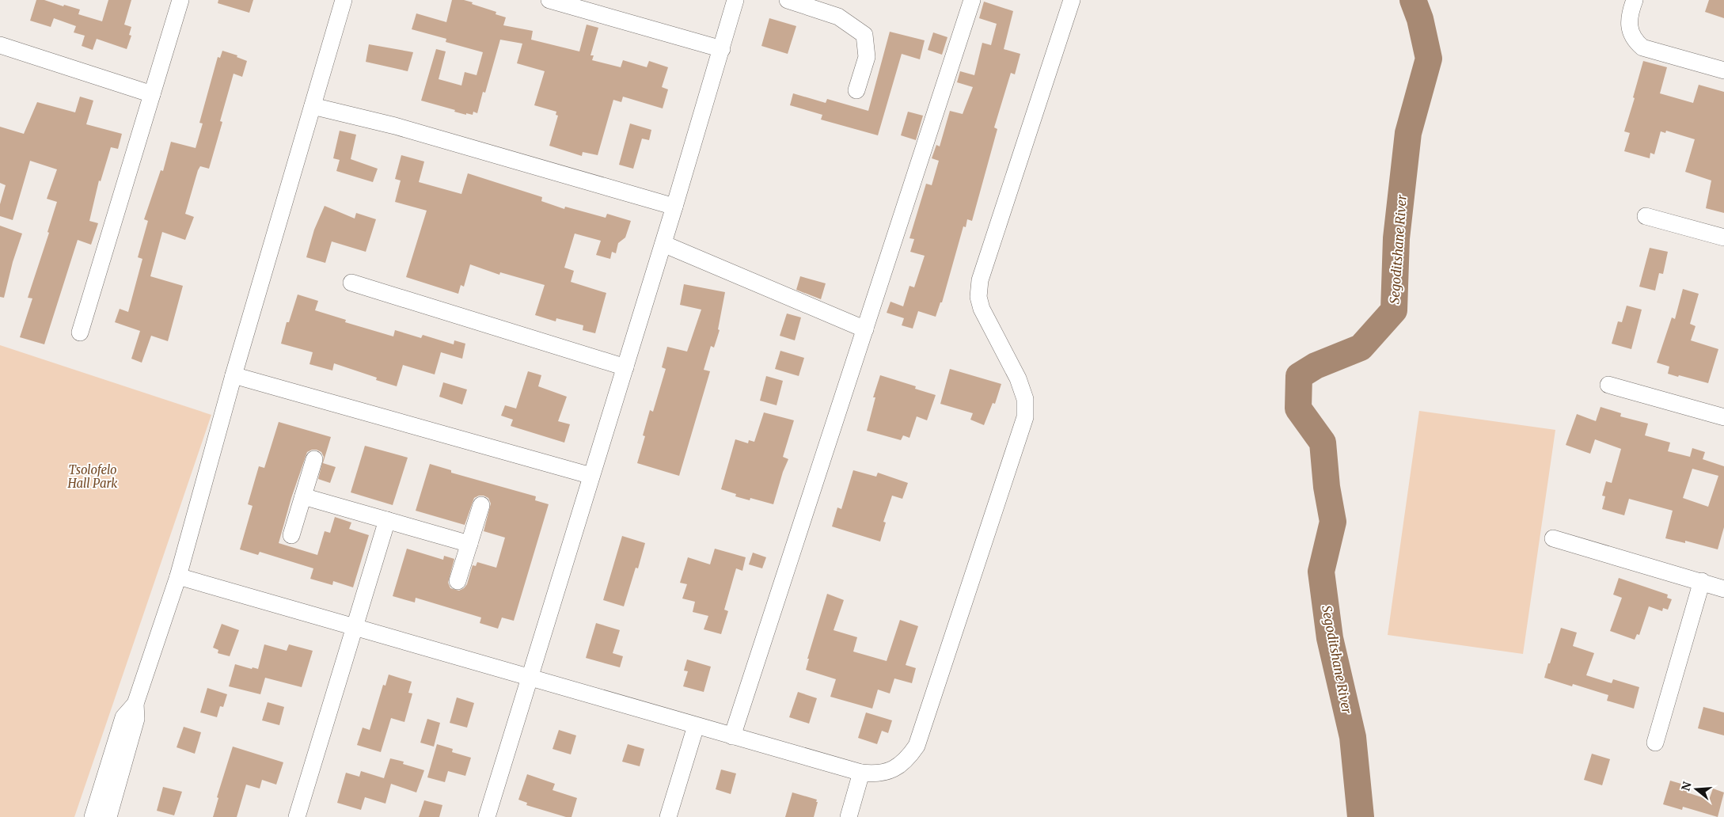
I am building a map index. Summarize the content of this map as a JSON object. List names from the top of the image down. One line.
{"water":["Segoditshane River"],"parks":["Tsolofelo Hall Park"],"north":"left"}
